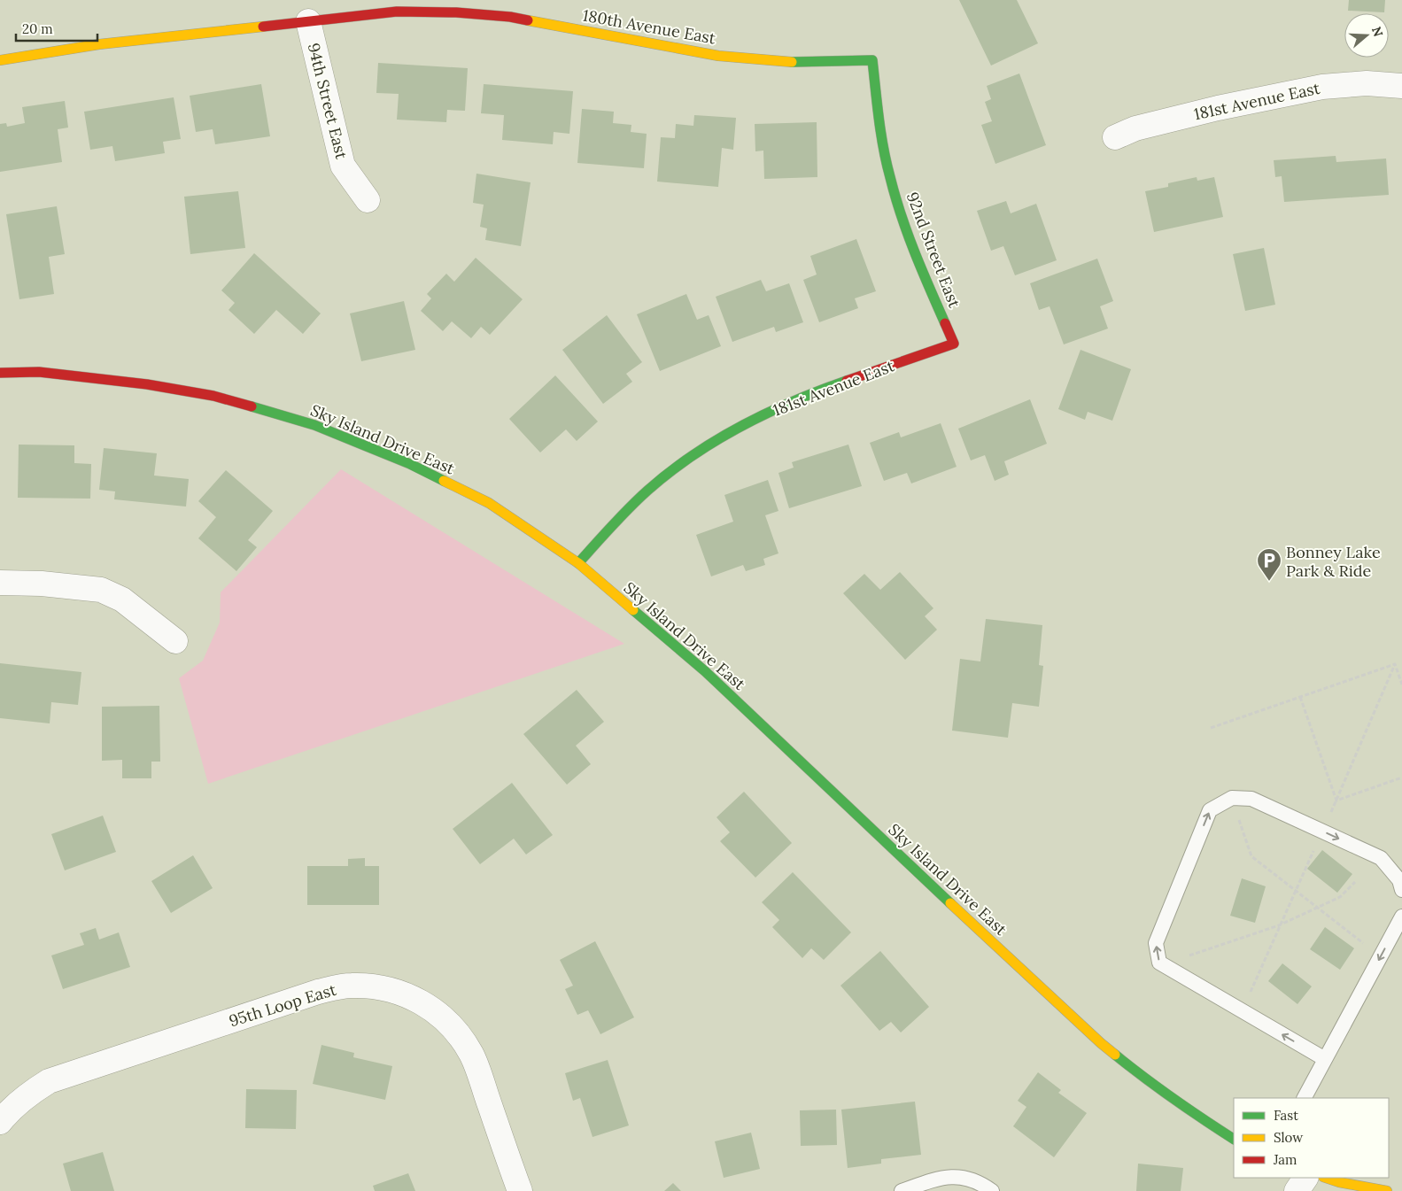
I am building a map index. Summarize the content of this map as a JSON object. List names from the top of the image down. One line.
{"streets":{"street":["180th Avenue East","94th Street East","181st Avenue East","92nd Street East","Sky Island Drive East","95th Loop East"]},"crossings":[["180th Avenue East","94th Street East"],["180th Avenue East","92nd Street East"],["181st Avenue East","92nd Street East"],["181st Avenue East","Sky Island Drive East"]],"places":{"parking":["Bonney Lake Park & Ride"]},"legend":["Fast","Slow","Jam"],"scale_bar":"20 m","north":"right"}
